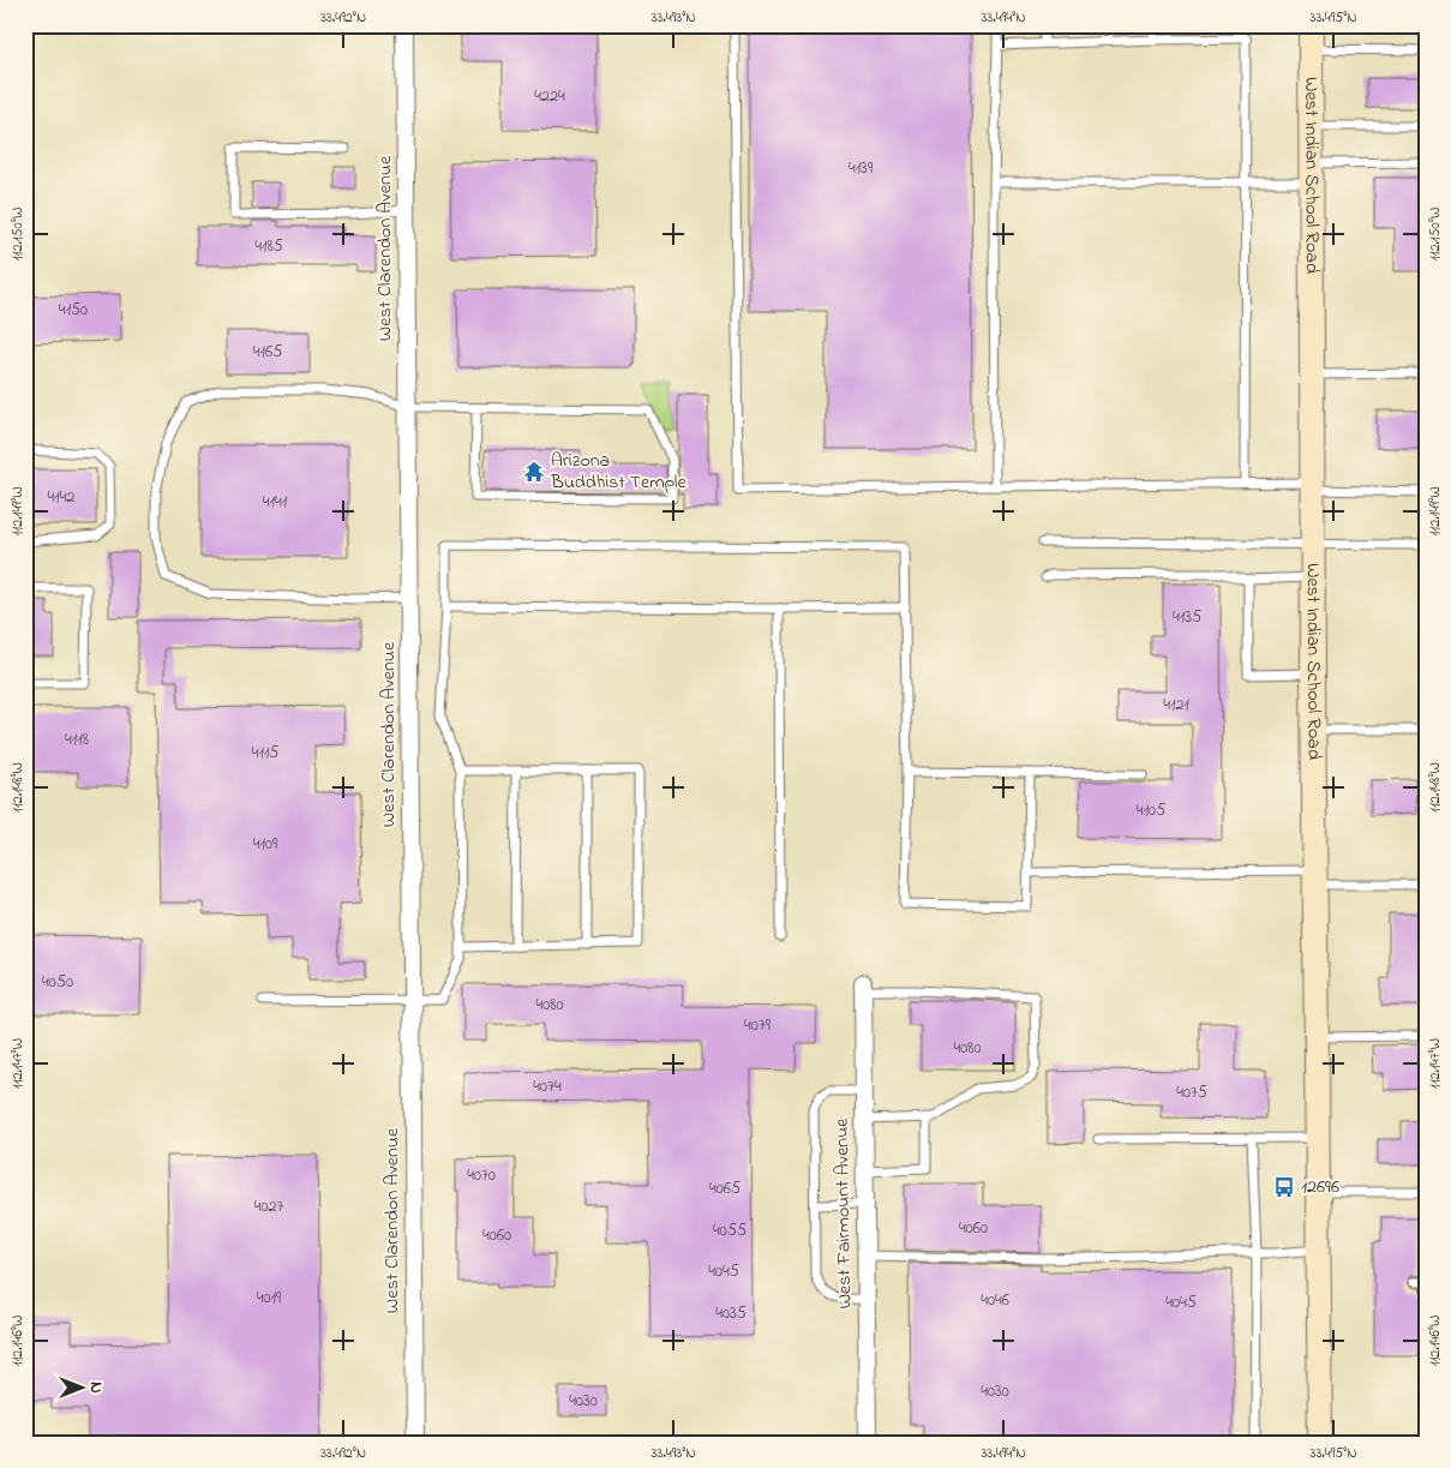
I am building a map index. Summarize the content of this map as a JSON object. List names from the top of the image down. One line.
{"streets":{"main road":["West Indian School Road"],"street":["West Clarendon Avenue","West Fairmount Avenue"]},"places":{"temple":["Arizona Buddhist Temple"],"bus stop":["12696"]},"house_numbers":["4224","4139","4185","4150","4165","4142","4141","4135","4121","4118","4115","4105","4109","4050","4080","4079","4080","4074","4075","4070","4065","4027","4060","4055","4060","4045","4019","4046","4045","4035","4030","4030"],"north":"right","coordinates":["33.492°N","33.493°N","33.494°N","33.495°N","112.150°W","112.149°W","112.148°W","112.147°W","112.146°W"]}
